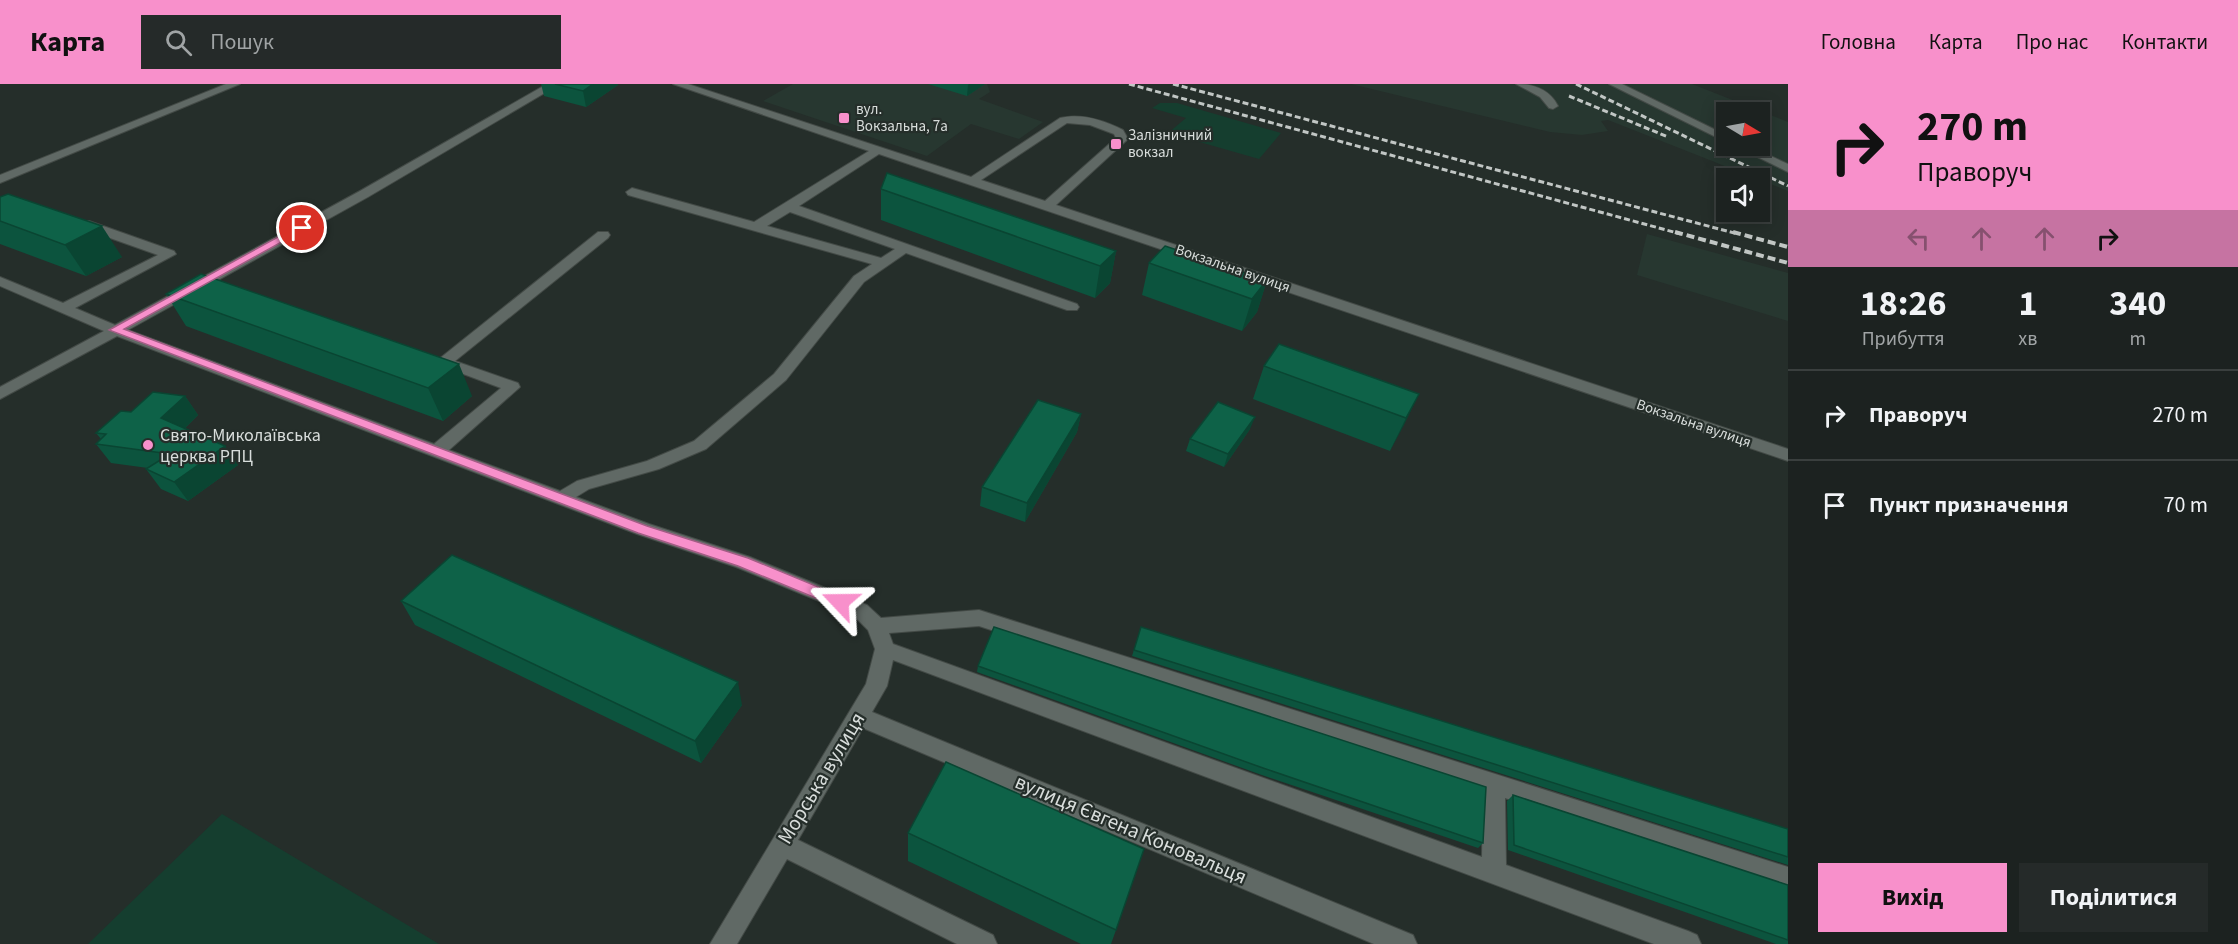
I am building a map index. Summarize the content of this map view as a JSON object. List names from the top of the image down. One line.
{"streets":{"street":["Вокзальна вулиця","Морська вулиця","вулиця Євгена Коновальця"]},"crossings":[["Морська вулиця","вулиця Євгена Коновальця"]],"places":{"transit":["вул. Вокзальна, 7а","Залізничний вокзал"],"other":["Свято-Миколаївська церква РПЦ"]},"north":"right","page":{"header":"Карта","search":"Пошук","nav":["Головна","Карта","Про нас","Контакти"],"turn":["270 m","Праворуч"],"eta":["18:26","Прибуття","1","хв","340","m"],"list":[{"name":"Праворуч","value":"270 m"},{"name":"Пункт призначення","value":"70 m"}],"buttons":["Вихід","Поділитися"]}}
